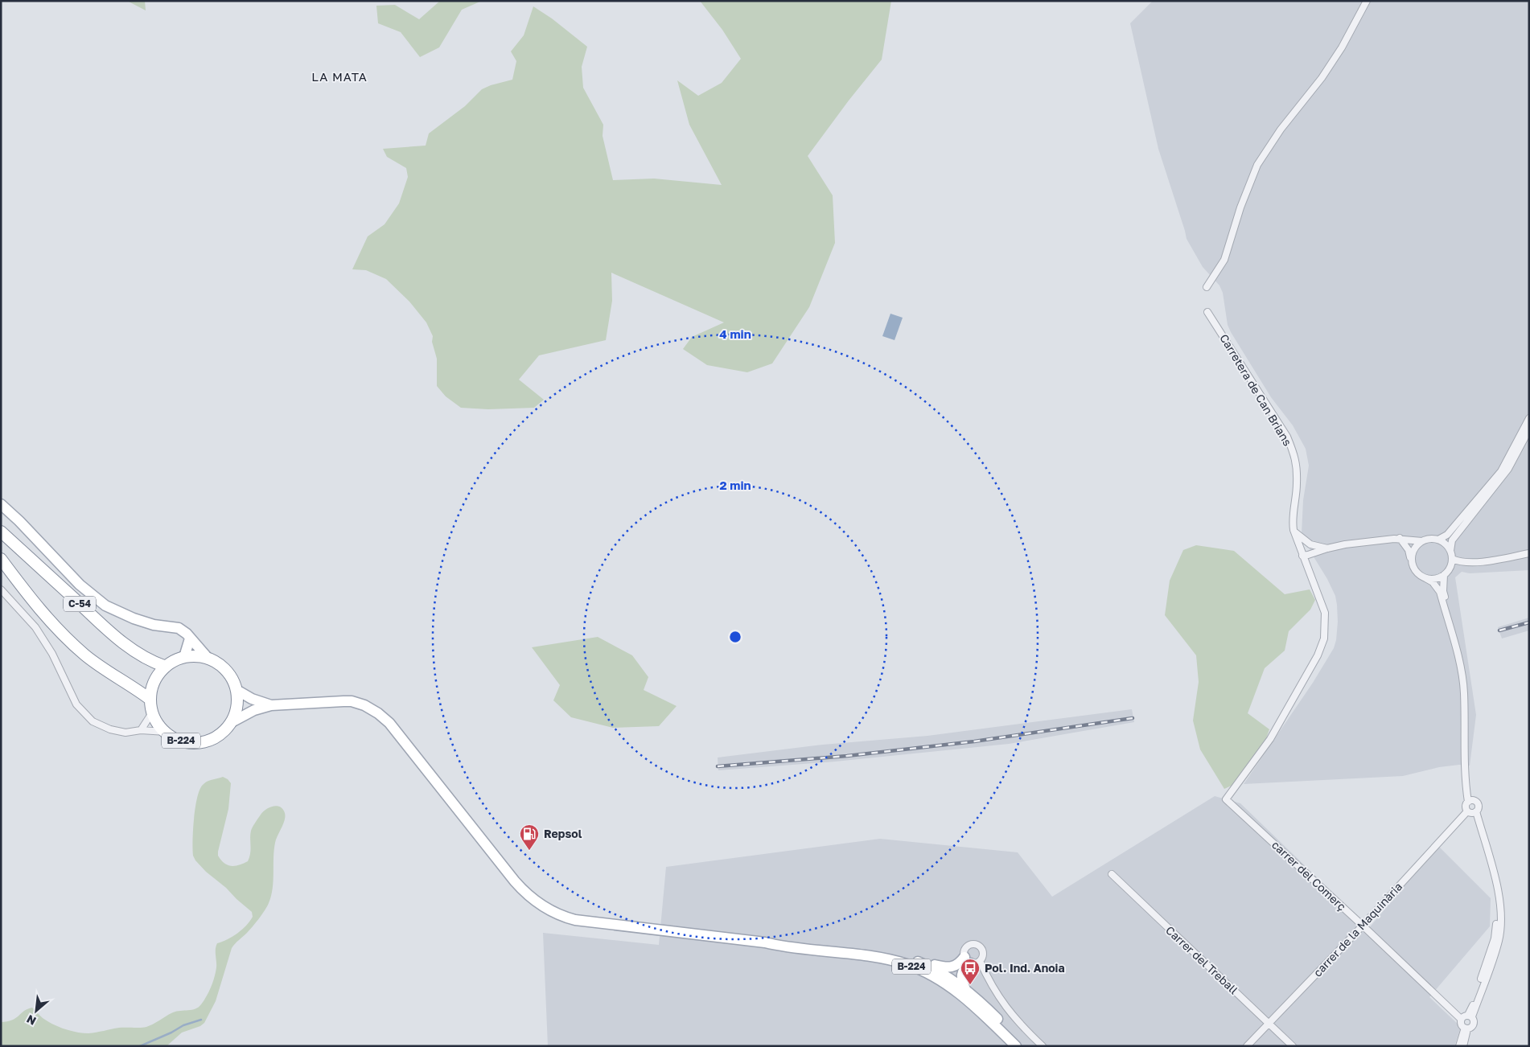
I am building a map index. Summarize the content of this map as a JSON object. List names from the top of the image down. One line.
{"streets":{"highway":["C-54","B-224"],"street":["Carretera de Can Brians","carrer del Comerç","carrer de la Maquinària","Carrer del Treball"]},"crossings":[["Carretera de Can Brians","carrer del Comerç"],["C-54","B-224"],["carrer del Comerç","carrer de la Maquinària"],["carrer de la Maquinària","Carrer del Treball"]],"districts":["LA MATA"],"places":{"fuel station":["Repsol"],"bus stop":["Pol. Ind. Anoia"]},"north":"bottom left","rings":["4 min","2 min"]}
